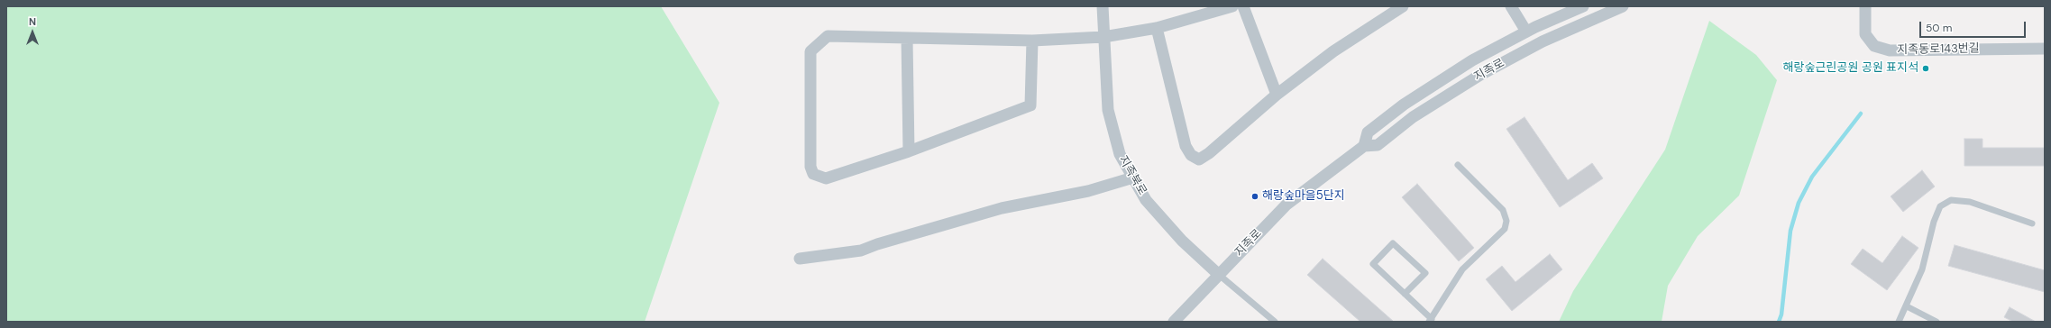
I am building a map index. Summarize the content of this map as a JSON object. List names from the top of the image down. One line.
{"streets":{"street":["지족동로143번길","지족로","지족북로"]},"crossings":[["지족로","지족북로"]],"places":["해랑숲근린공원 공원 표지석","해랑숲마을5단지"],"scale_bar":"50 m","north":"top"}
